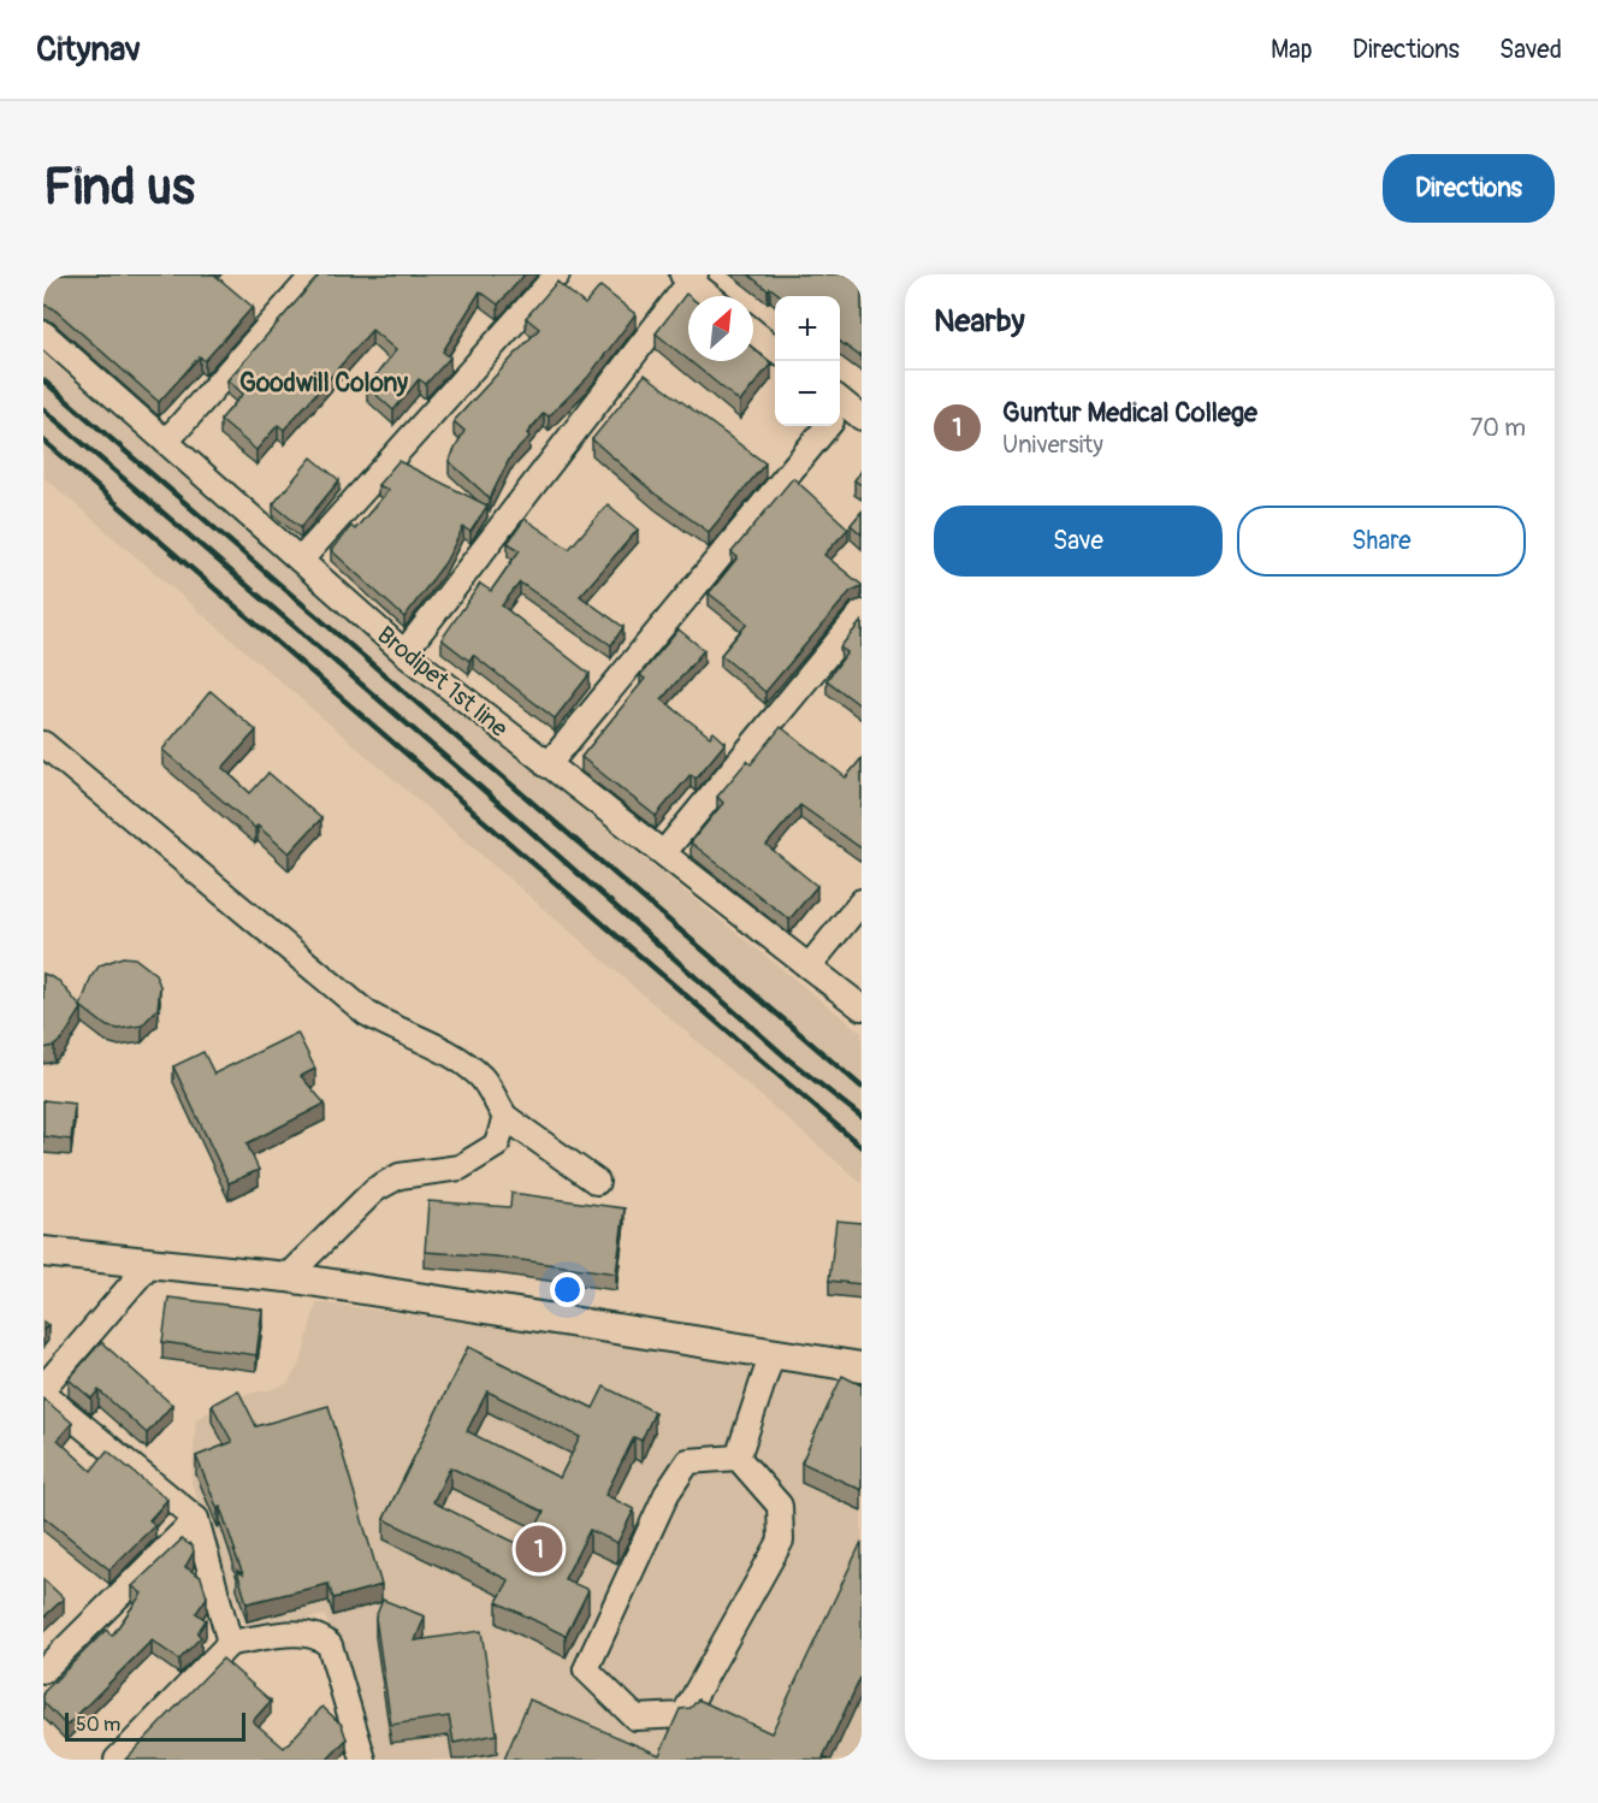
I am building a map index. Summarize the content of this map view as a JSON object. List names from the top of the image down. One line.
{"streets":{"street":["Brodipet 1st line"]},"districts":["Goodwill Colony"],"scale_bar":"50 m","north":"top right","page":{"header":"Citynav","nav":["Map","Directions","Saved"],"buttons":["Directions",["Save","Share"]],"title":"Find us","heading":"Nearby","map_buttons":["+","−"],"list":[{"mark":"1","name":"Guntur Medical College","note":"University","value":"70 m"}],"pins":"1","scale":"50 m"}}
